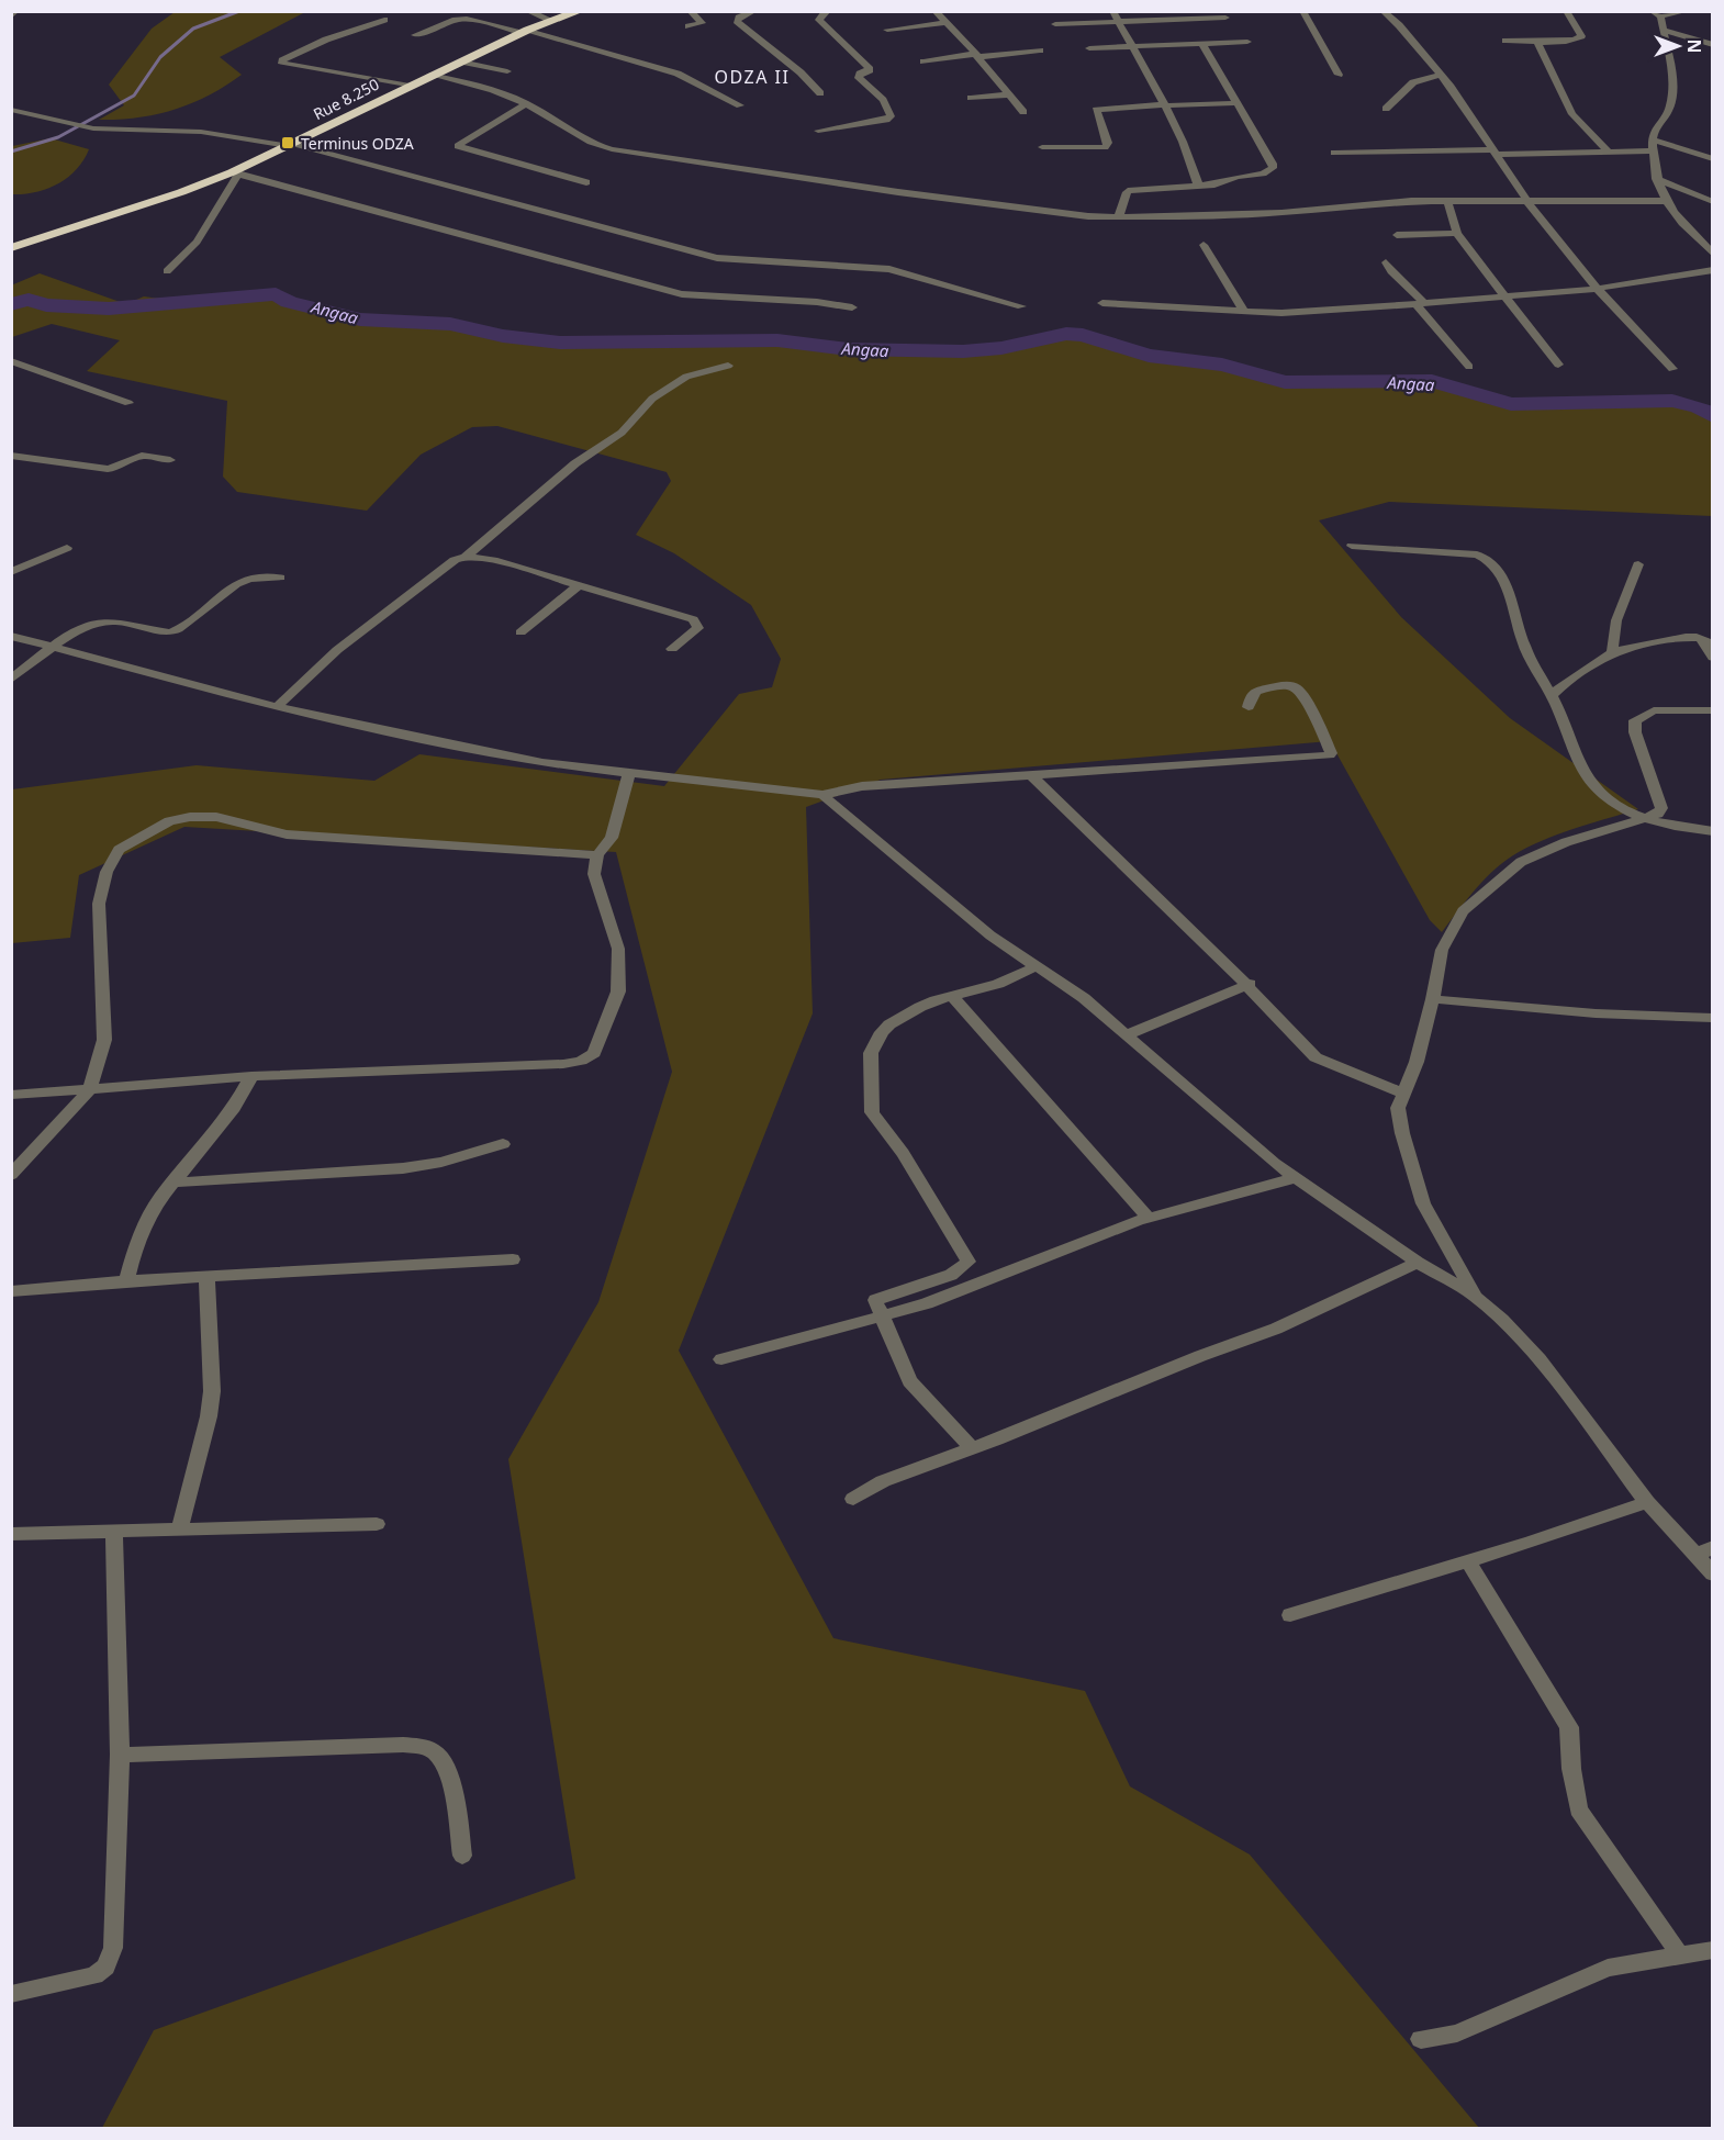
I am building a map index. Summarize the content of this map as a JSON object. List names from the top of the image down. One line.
{"streets":{"highway":["Rue 8.250"]},"districts":["ODZA II"],"water":["Angaa"],"places":{"transit":["Terminus ODZA"]},"north":"right"}
